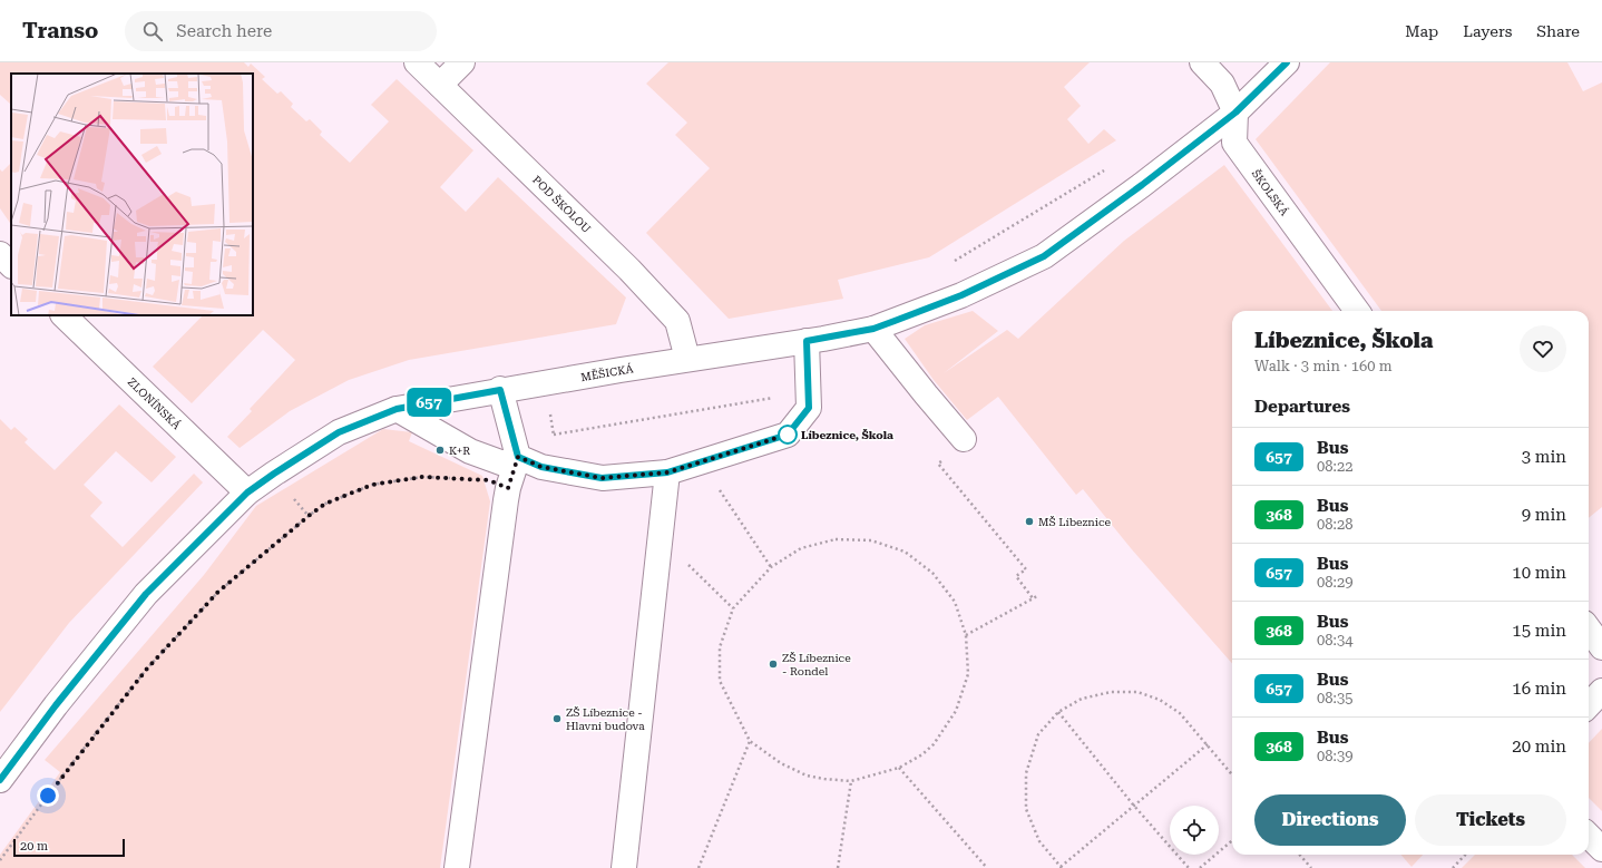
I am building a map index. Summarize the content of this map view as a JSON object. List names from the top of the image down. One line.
{"streets":{"street":["ŠKOLSKÁ","POD ŠKOLOU","MĚŠICKÁ","ZLONÍNSKÁ"]},"crossings":[["ŠKOLSKÁ","MĚŠICKÁ"],["POD ŠKOLOU","MĚŠICKÁ"],["MĚŠICKÁ","ZLONÍNSKÁ"]],"places":["Líbeznice, Škola","K+R","MŠ Líbeznice","ZŠ Líbeznice - Rondel","ZŠ Líbeznice - Hlavní budova"],"lines":["bus line 657"],"scale_bar":"20 m","page":{"header":"Transo","search":"Search here","nav":["Map","Layers","Share"],"on_map":"657","heading":[["Líbeznice, Škola","Walk · 3 min · 160 m"],"Departures"],"list":[{"mark":"657","name":"Bus","note":"08:22","value":"3 min"},{"mark":"368","name":"Bus","note":"08:28","value":"9 min"},{"mark":"657","name":"Bus","note":"08:29","value":"10 min"},{"mark":"368","name":"Bus","note":"08:34","value":"15 min"},{"mark":"657","name":"Bus","note":"08:35","value":"16 min"},{"mark":"368","name":"Bus","note":"08:39","value":"20 min"}],"buttons":["Directions","Tickets"],"scale":"20 m"}}
